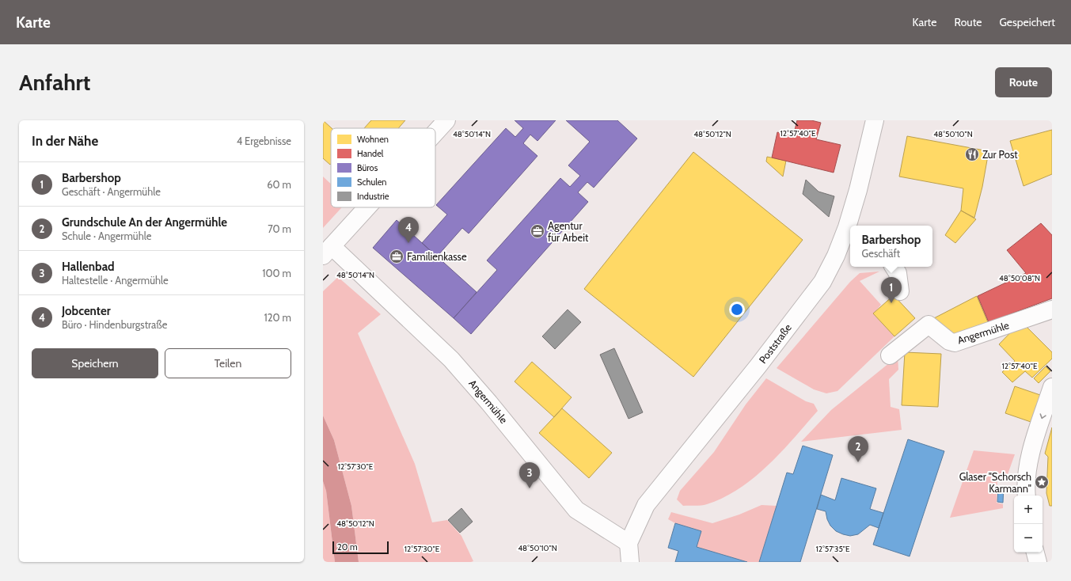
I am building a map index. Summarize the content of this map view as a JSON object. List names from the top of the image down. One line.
{"streets":{"street":["Angermühle","Poststraße"]},"crossings":[["Angermühle","Poststraße"]],"places":{"restaurant":["Zur Post"],"office":["Agentur für Arbeit","Familienkasse"],"place":["Glaser \"Schorsch Karmann\""]},"legend":["Wohnen","Handel","Büros","Schulen","Industrie"],"scale_bar":"20 m","page":{"header":"Karte","nav":["Karte","Route","Gespeichert"],"buttons":["Route",["Speichern","Teilen"]],"title":"Anfahrt","heading":["In der Nähe","4 Ergebnisse"],"list":[{"mark":"1","name":"Barbershop","note":"Geschäft · Angermühle","value":"60 m"},{"mark":"2","name":"Grundschule An der Angermühle","note":"Schule · Angermühle","value":"70 m"},{"mark":"3","name":"Hallenbad","note":"Haltestelle · Angermühle","value":"100 m"},{"mark":"4","name":"Jobcenter","note":"Büro · Hindenburgstraße","value":"120 m"}],"pins":["4","1","2","3"],"popup":["Barbershop","Geschäft"],"map_buttons":["+","−"],"scale":"20 m"},"coordinates":["12°57'40\"E","48°50'14\"N","48°50'12\"N","48°50'10\"N","48°50'08\"N","12°57'30\"E","12°57'35\"E"]}
